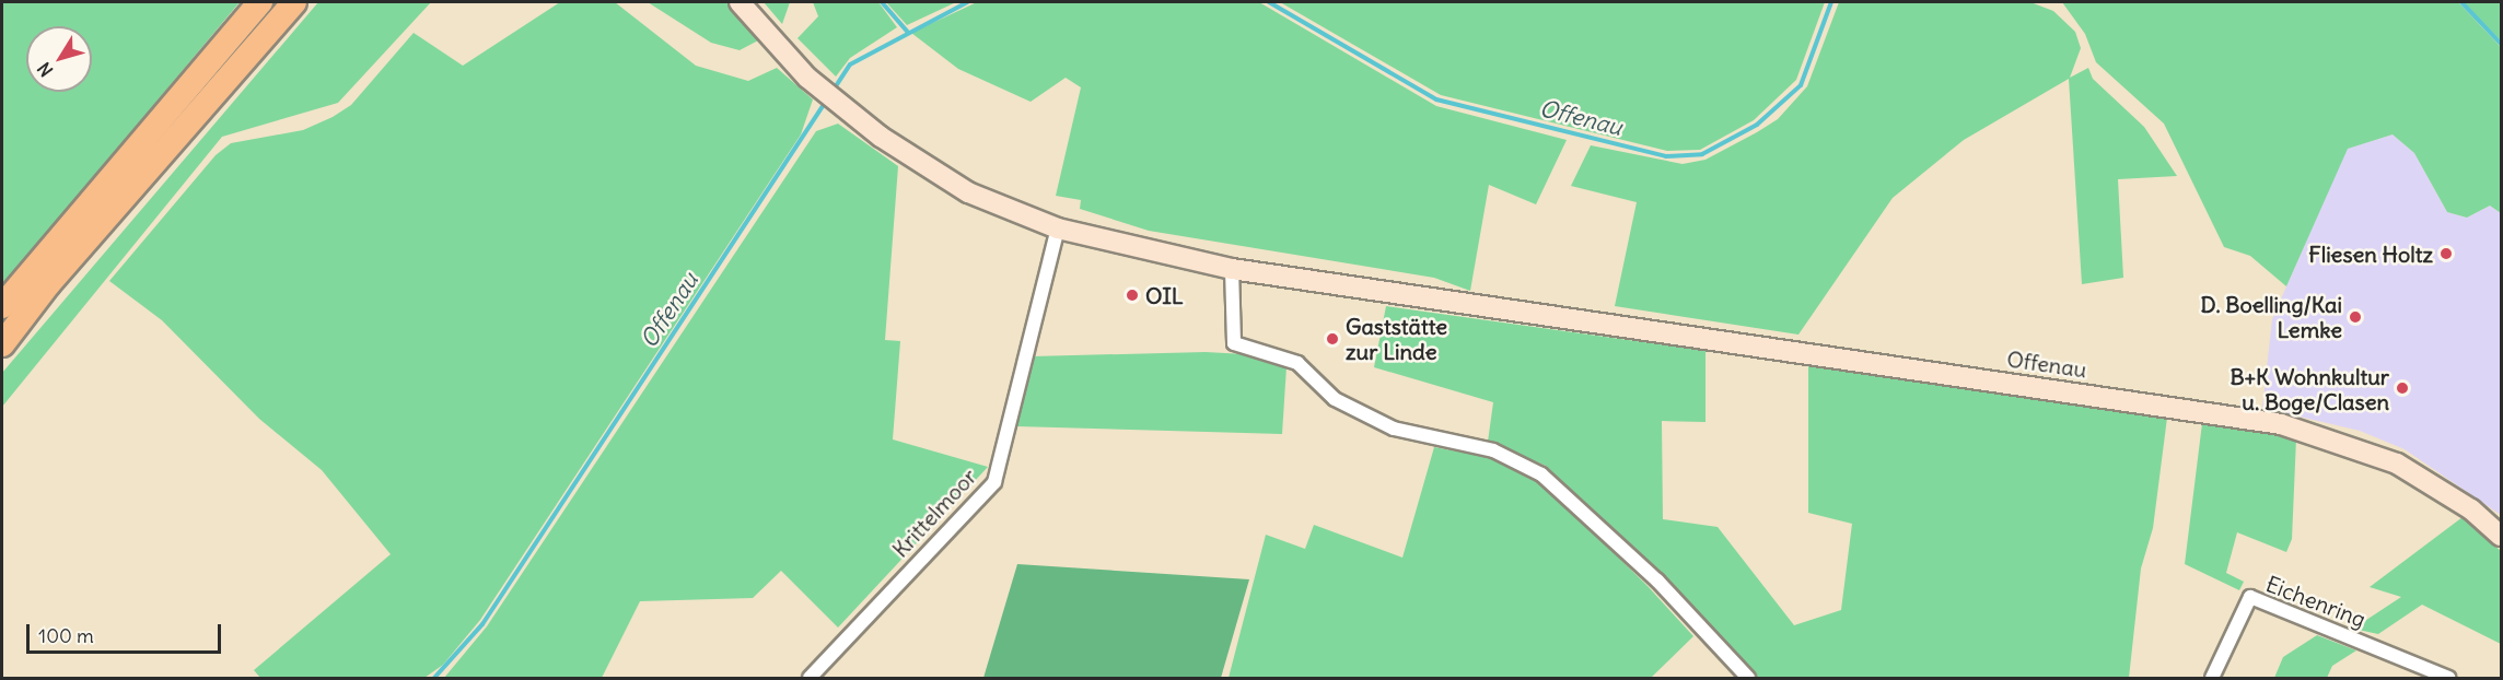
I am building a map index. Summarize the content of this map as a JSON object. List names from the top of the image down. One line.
{"streets":{"main road":["Offenau"],"street":["Krittelmoor","Eichenring"]},"crossings":[["Offenau","Krittelmoor"]],"water":["Offenau"],"places":["Fliesen Holtz","OIL","D. Boelling/Kai Lemke","Gaststätte zur Linde","B+K Wohnkultur u. Boge/Clasen"],"scale_bar":"100 m","north":"bottom left"}
